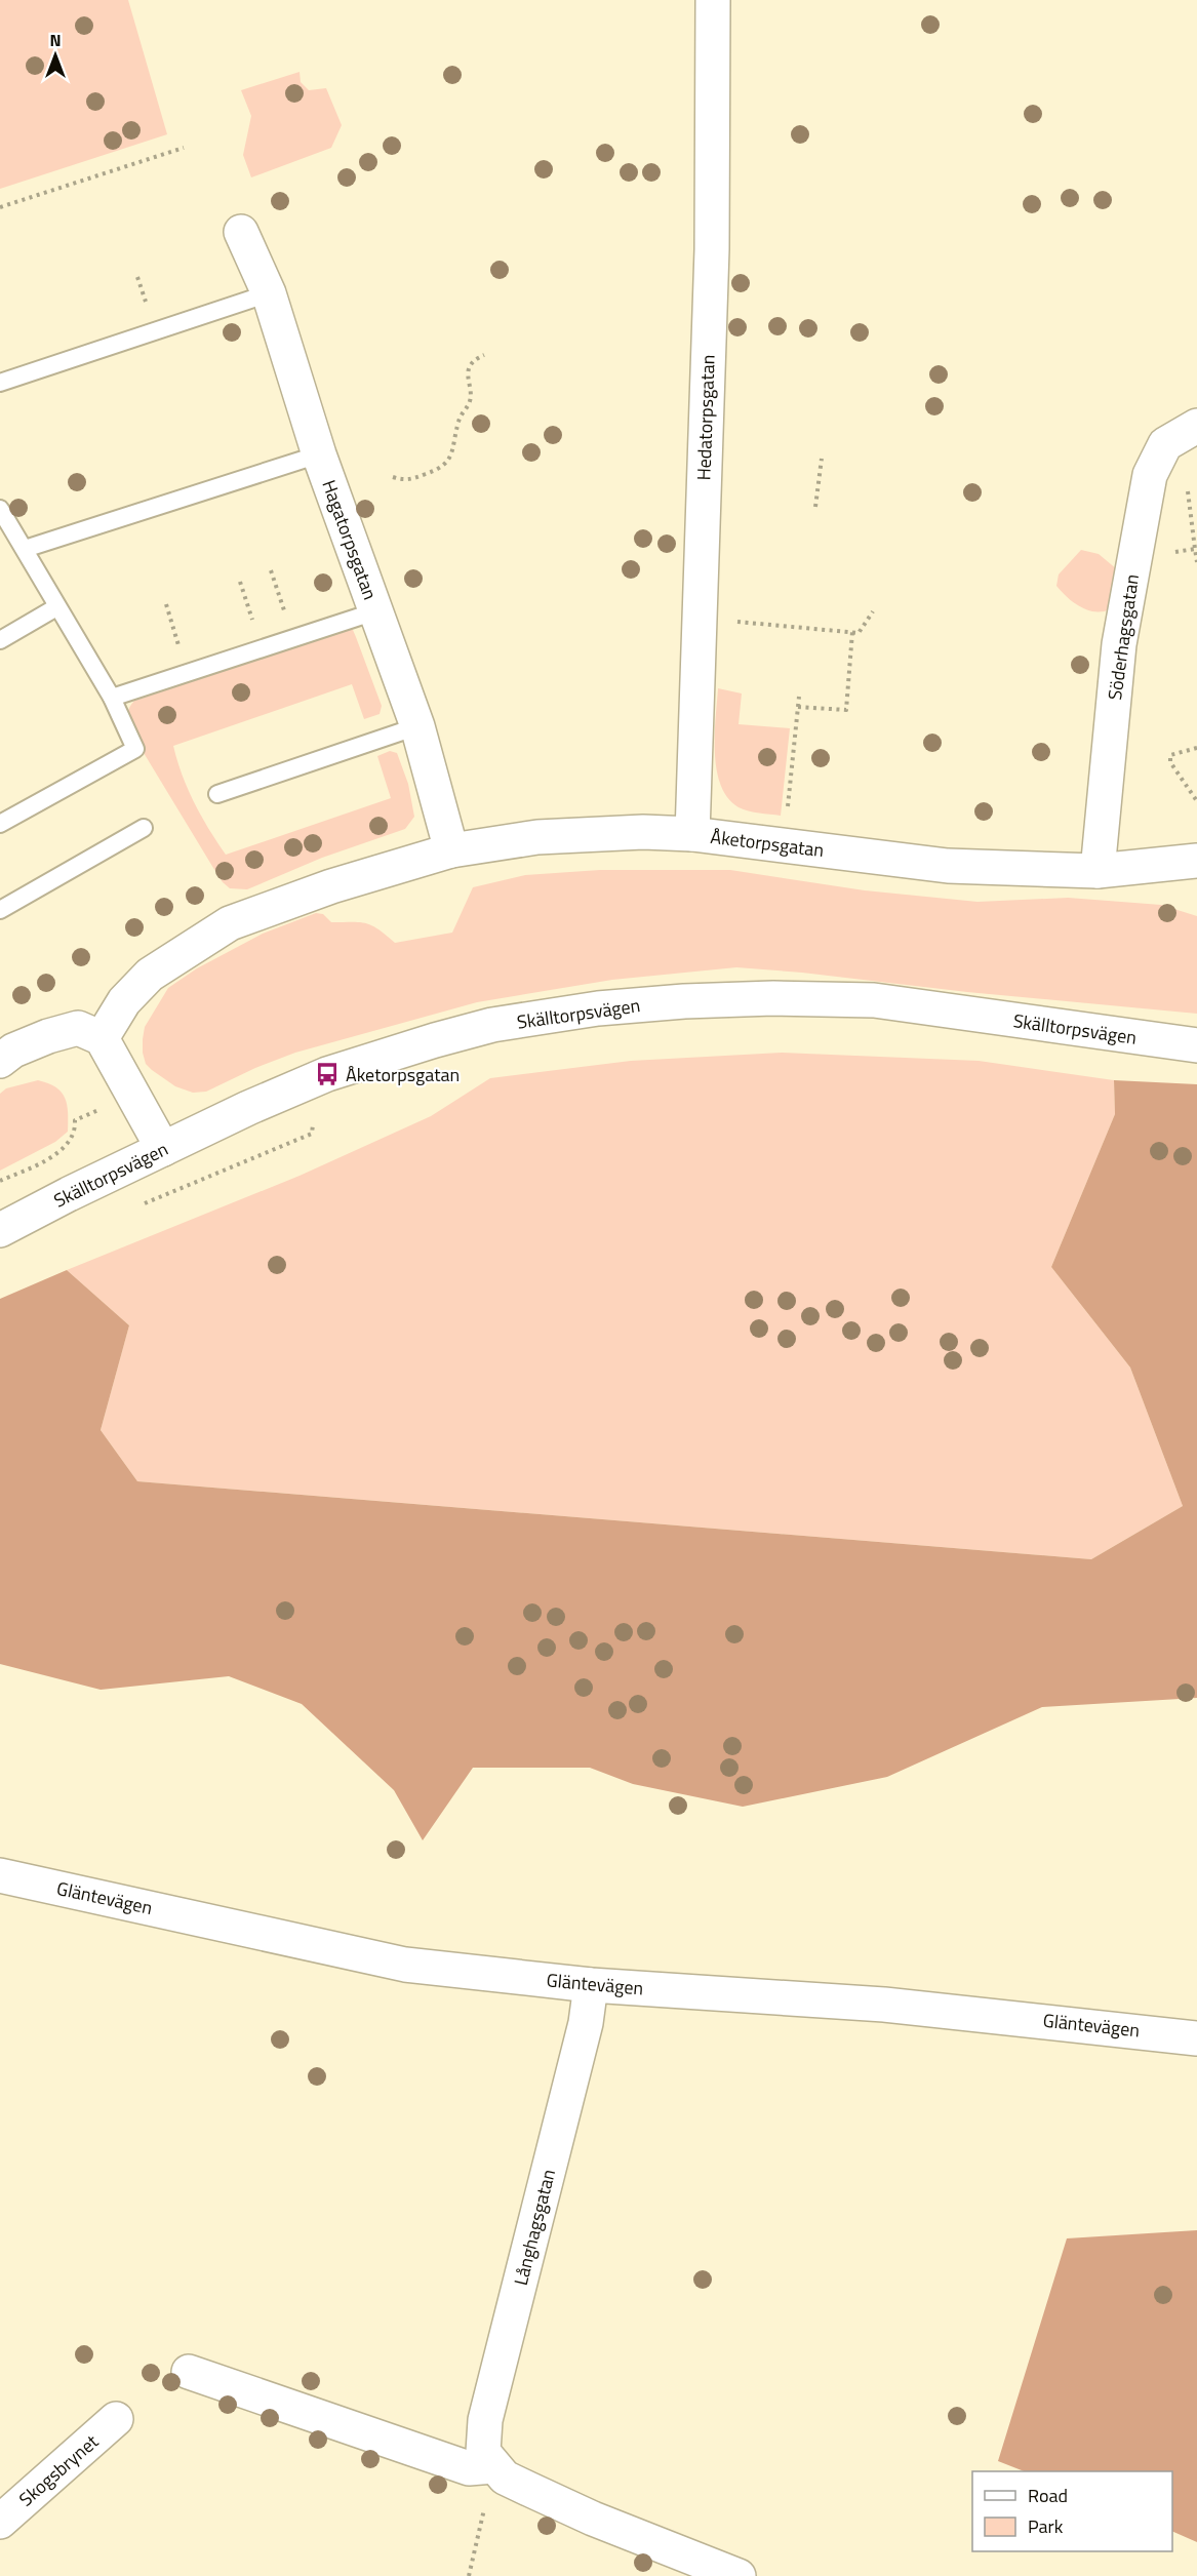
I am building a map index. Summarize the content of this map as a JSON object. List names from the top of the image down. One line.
{"streets":{"street":["Hedatorpsgatan","Hagatorpsgatan","Söderhagsgatan","Åketorpsgatan","Skälltorpsvägen","Gläntevägen","Långhagsgatan","Skogsbrynet"]},"crossings":[["Hedatorpsgatan","Åketorpsgatan"],["Hagatorpsgatan","Åketorpsgatan"],["Söderhagsgatan","Åketorpsgatan"],["Gläntevägen","Långhagsgatan"]],"places":{"bus stop":["Åketorpsgatan"]},"legend":["Road","Park"],"north":"top"}
